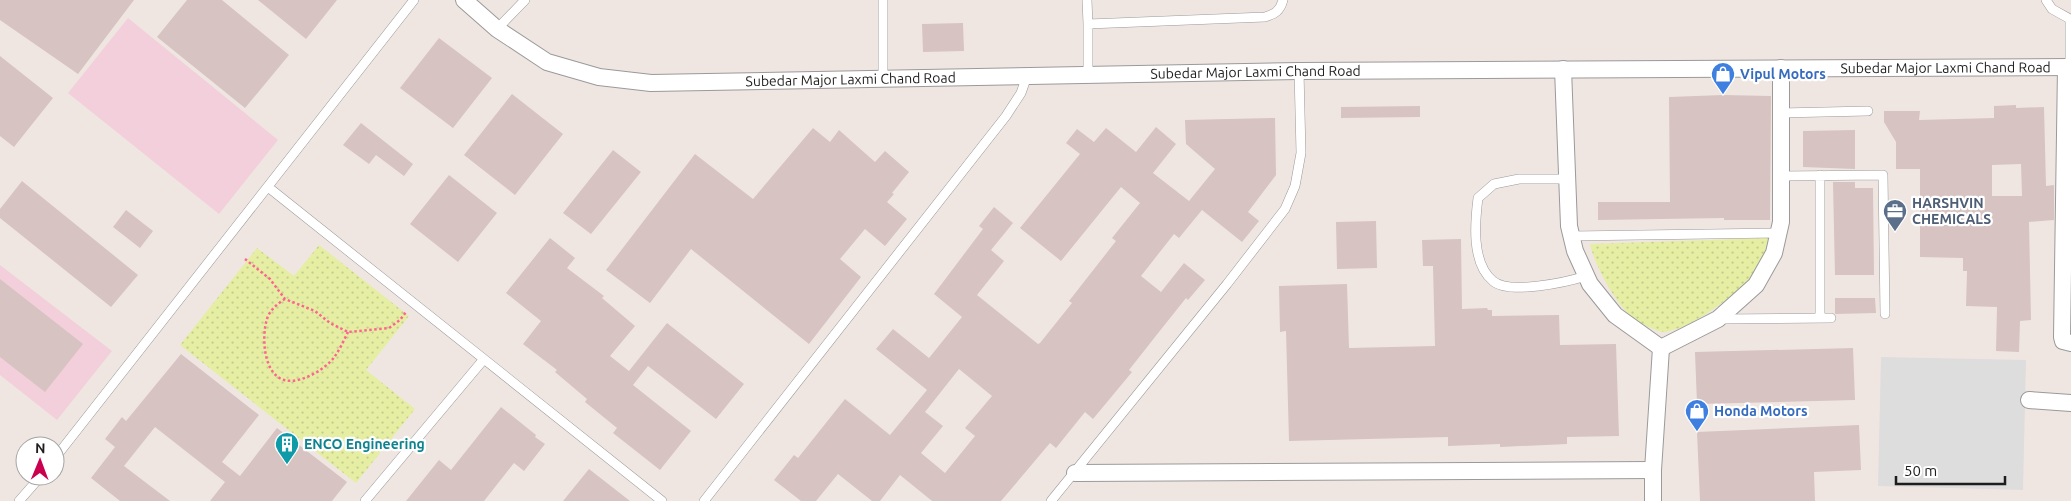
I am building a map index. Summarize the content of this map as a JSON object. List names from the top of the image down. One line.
{"streets":{"street":["Subedar Major Laxmi Chand Road"]},"places":{"shop":["Vipul Motors","Honda Motors"],"office":["HARSHVIN CHEMICALS"],"building":["ENCO Engineering"]},"scale_bar":"50 m","north":"top"}
